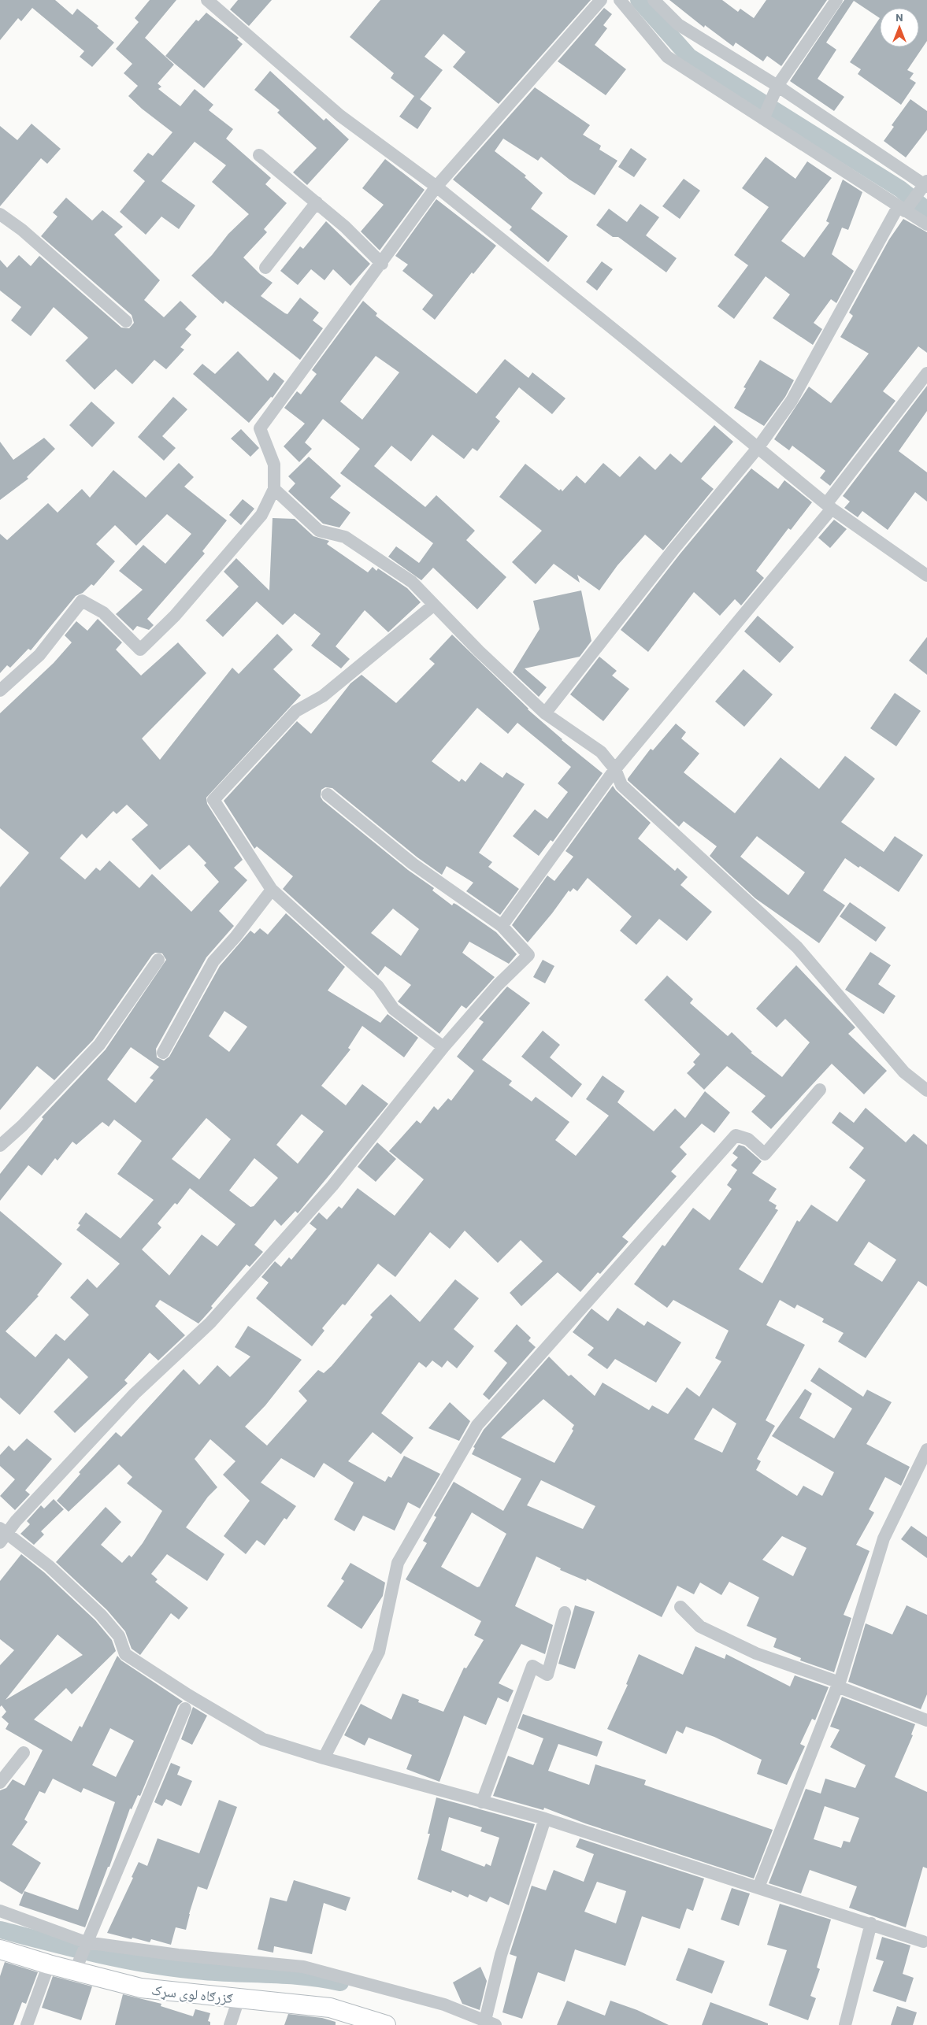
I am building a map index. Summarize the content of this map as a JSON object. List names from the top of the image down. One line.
{"streets":{"street":["ګزرګاه لوی سړک"]},"north":"top"}
